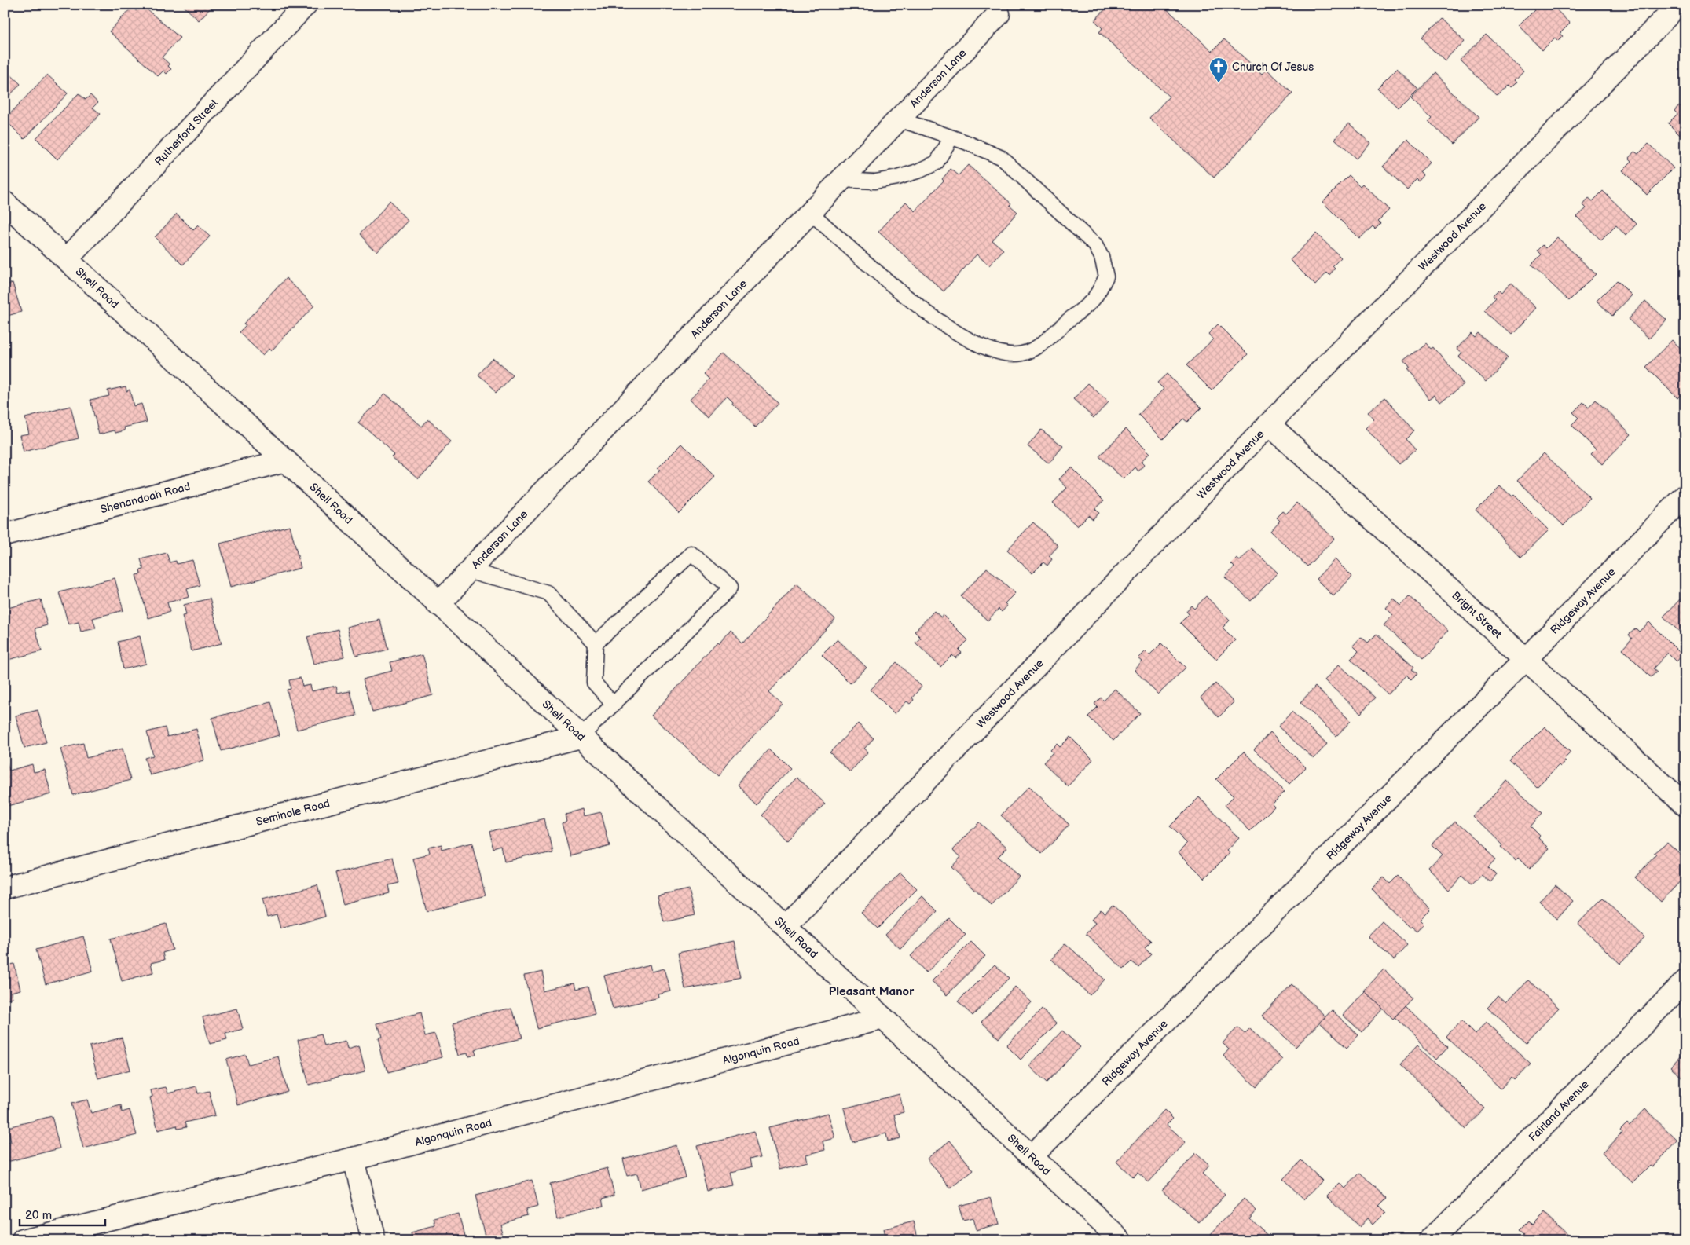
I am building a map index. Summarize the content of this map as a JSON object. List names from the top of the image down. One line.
{"streets":{"street":["Anderson Lane","Rutherford Street","Westwood Avenue","Shell Road","Shenandoah Road","Ridgeway Avenue","Bright Street","Seminole Road","Algonquin Road","Fairland Avenue"]},"crossings":[["Anderson Lane","Shell Road"],["Rutherford Street","Shell Road"],["Westwood Avenue","Shell Road"],["Westwood Avenue","Bright Street"],["Shell Road","Shenandoah Road"],["Shell Road","Ridgeway Avenue"],["Shell Road","Seminole Road"],["Shell Road","Algonquin Road"],["Ridgeway Avenue","Bright Street"]],"districts":["Pleasant Manor"],"places":{"church":["Church Of Jesus"]},"scale_bar":"20 m"}
